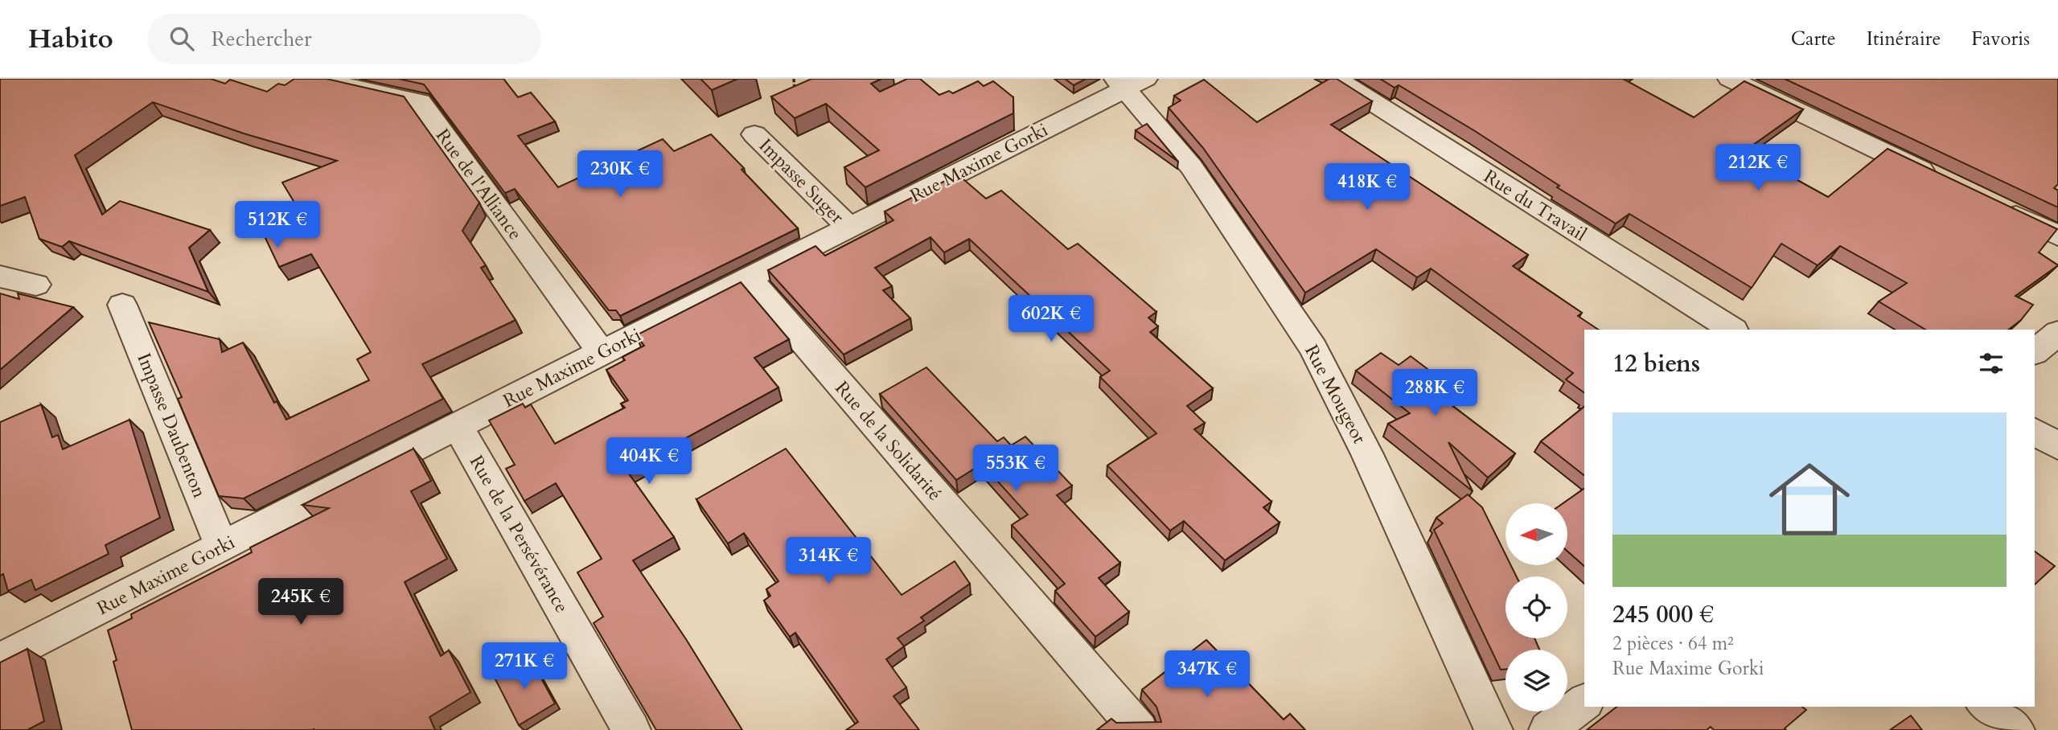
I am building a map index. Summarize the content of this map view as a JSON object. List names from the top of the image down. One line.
{"streets":{"street":["Rue Maxime Gorki","Impasse Suger","Rue de l'Alliance","Rue du Travail","Rue Mougeot","Impasse Daubenton","Rue de la Solidarité","Rue de la Persévérance"]},"crossings":[["Rue Maxime Gorki","Impasse Suger"],["Rue Maxime Gorki","Rue de l'Alliance"],["Rue Maxime Gorki","Rue Mougeot"],["Rue Maxime Gorki","Impasse Daubenton"],["Rue Maxime Gorki","Rue de la Solidarité"],["Rue Maxime Gorki","Rue de la Persévérance"]],"north":"left","page":{"header":"Habito","search":"Rechercher","nav":["Carte","Itinéraire","Favoris"],"price":["212K €","230K €","418K €","512K €","602K €","288K €","404K €","553K €","314K €","245K €","271K €","347K €"],"heading":"12 biens","list":[{"name":"245 000 €","note":"2 pièces · 64 m² · Rue Maxime Gorki"}]}}
